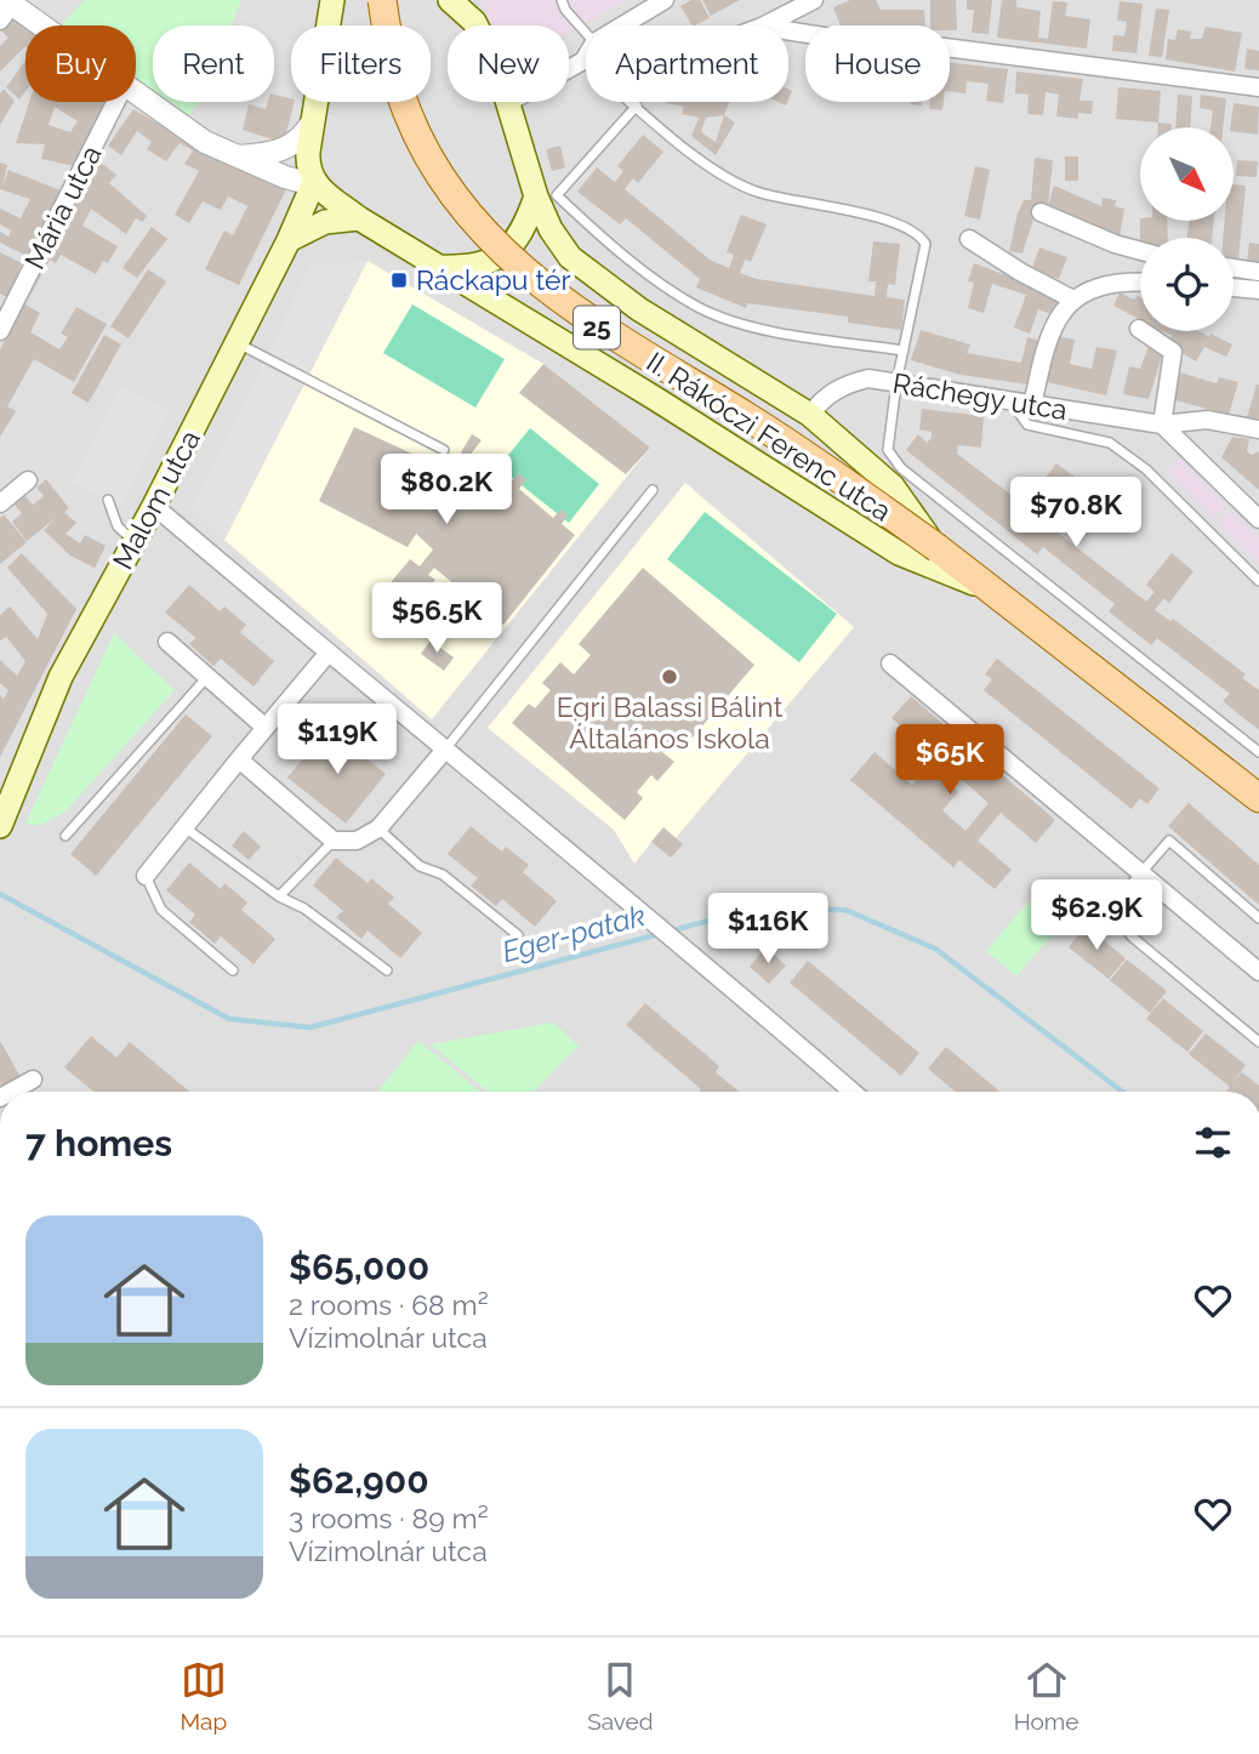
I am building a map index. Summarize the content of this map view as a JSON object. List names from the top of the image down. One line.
{"streets":{"main road":["25","II. Rákóczi Ferenc utca","Malom utca"],"street":["Mária utca","Ráchegy utca"]},"crossings":[["Ráchegy utca","II. Rákóczi Ferenc utca"]],"water":["Eger-patak"],"places":{"transit":["Ráckapu tér"],"other":["Egri Balassi Bálint Általános Iskola"]},"north":"bottom right","page":{"chip":["Buy","Rent","Filters","New","Apartment","House"],"price":["$80.2K","$70.8K","$56.5K","$119K","$65K","$62.9K","$116K"],"heading":"7 homes","list":[{"name":"$65,000","note":"2 rooms · 68 m² · Vízimolnár utca"},{"name":"$62,900","note":"3 rooms · 89 m² · Vízimolnár utca"}],"tabs":["Map","Saved","Home"]}}
